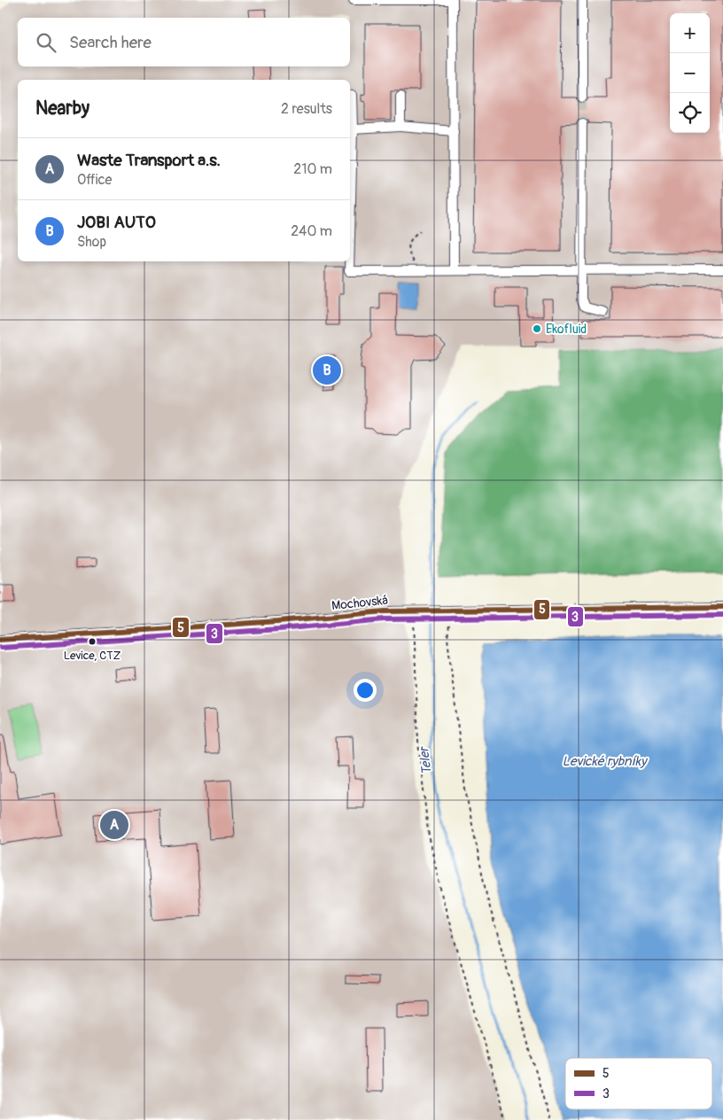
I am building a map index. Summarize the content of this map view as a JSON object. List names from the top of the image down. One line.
{"streets":{"street":["Mochovská"]},"water":["Teler","Levické rybníky"],"places":["Ekofluid","Levice, CTZ"],"lines":["transit line 5","transit line 3"],"legend":["5","3"],"page":{"map_buttons":["+","−"],"search":"Search here","heading":["Nearby","2 results"],"list":[{"mark":"A","name":"Waste Transport a.s.","note":"Office","value":"210 m"},{"mark":"B","name":"JOBI AUTO","note":"Shop","value":"240 m"}],"pins":["B","A"]}}
